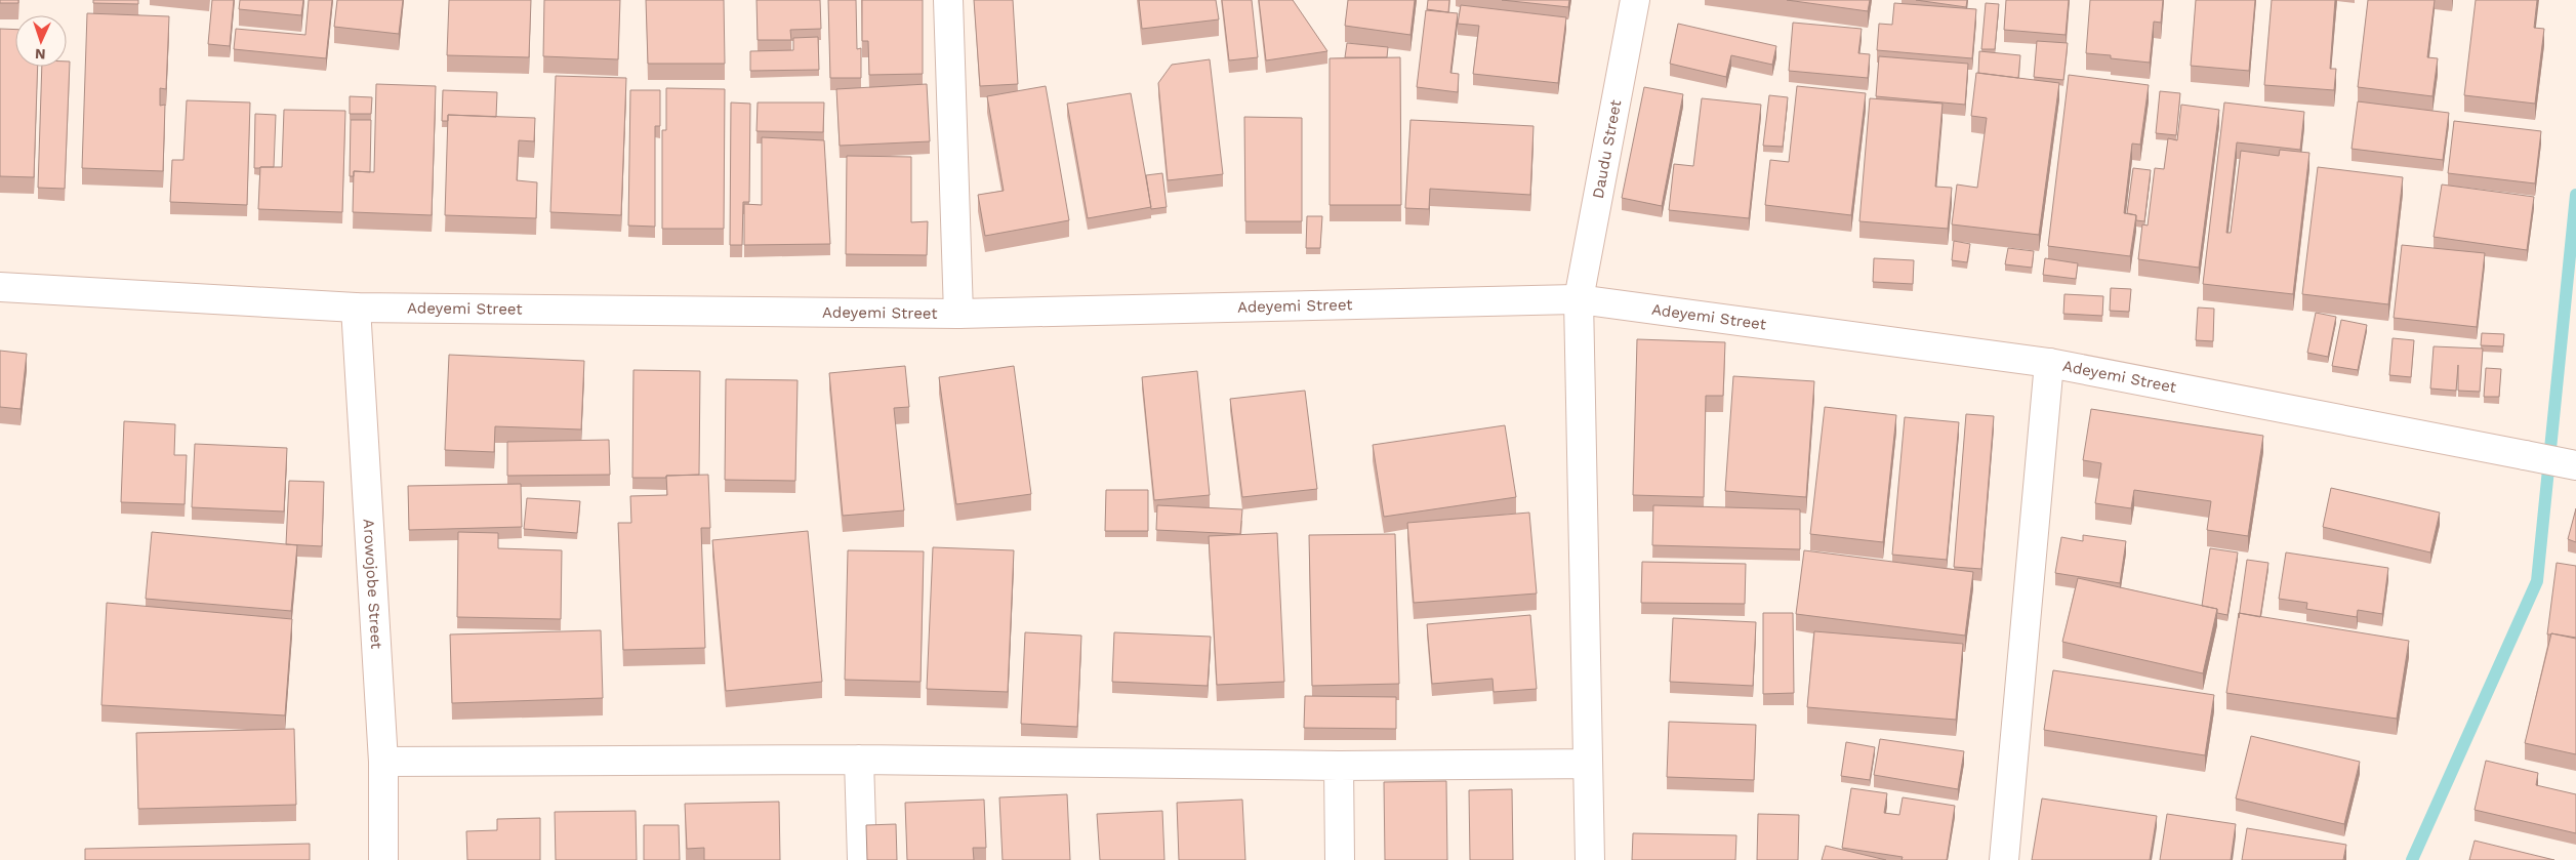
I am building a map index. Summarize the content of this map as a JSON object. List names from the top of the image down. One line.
{"streets":{"street":["Daudu Street","Adeyemi Street","Arowojobe Street"]},"crossings":[["Daudu Street","Adeyemi Street"],["Adeyemi Street","Arowojobe Street"]],"north":"bottom"}
